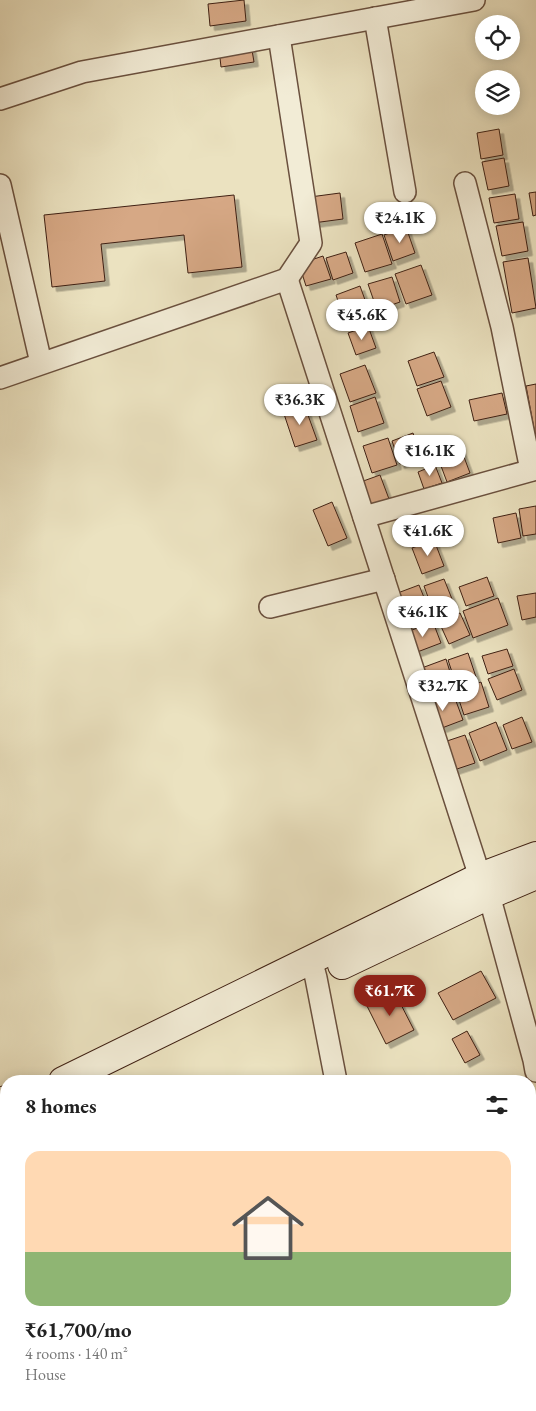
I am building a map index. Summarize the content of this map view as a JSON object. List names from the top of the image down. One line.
{"page":{"price":["₹24.1K","₹45.6K","₹36.3K","₹16.1K","₹41.6K","₹46.1K","₹32.7K","₹61.7K"],"heading":"8 homes","list":[{"name":"₹61,700/mo","note":"4 rooms · 140 m² · House"}]}}
